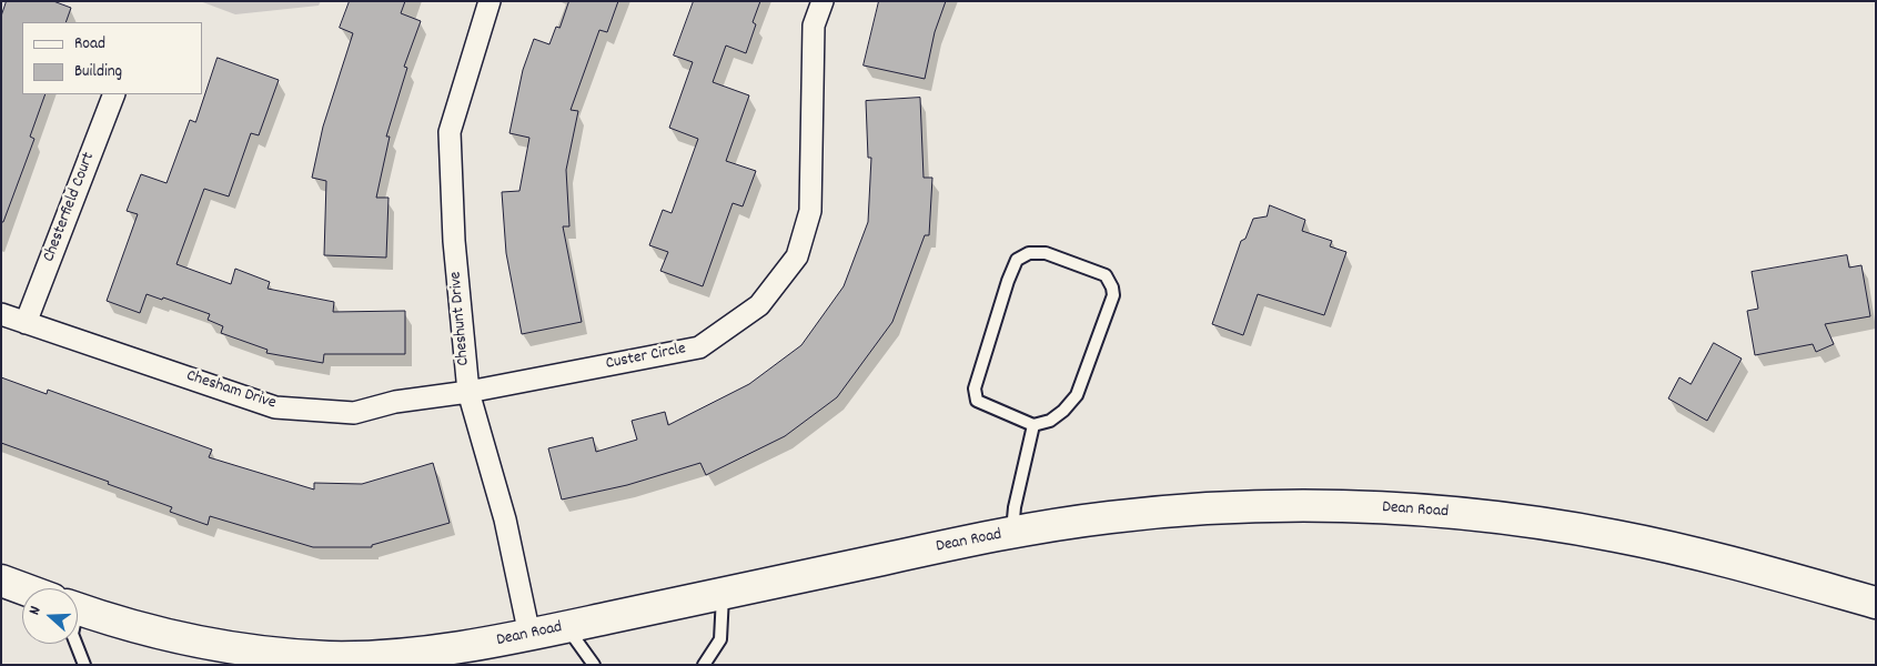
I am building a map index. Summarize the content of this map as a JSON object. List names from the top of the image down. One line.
{"streets":{"main road":["Dean Road"],"street":["Chesterfield Court","Cheshunt Drive","Custer Circle","Chesham Drive"]},"crossings":[["Chesterfield Court","Chesham Drive"],["Cheshunt Drive","Custer Circle"],["Cheshunt Drive","Chesham Drive"],["Cheshunt Drive","Dean Road"],["Custer Circle","Chesham Drive"]],"legend":["Road","Building"],"north":"left"}
